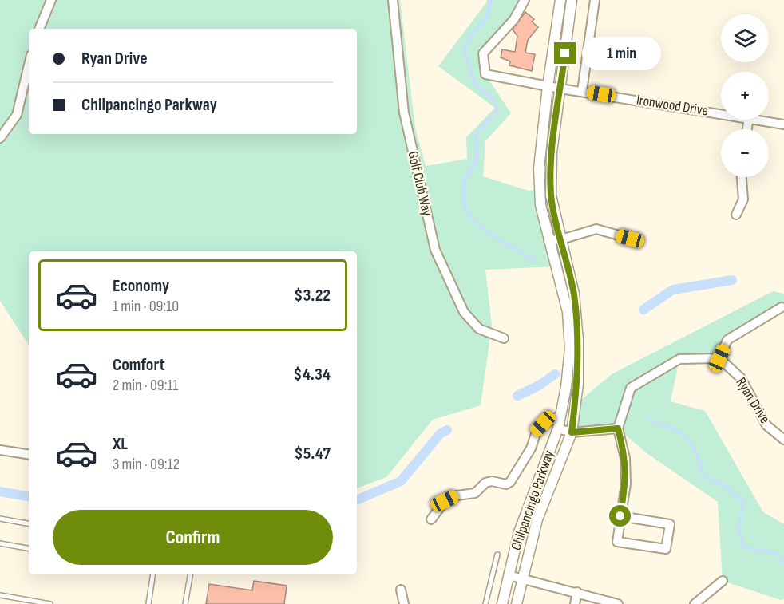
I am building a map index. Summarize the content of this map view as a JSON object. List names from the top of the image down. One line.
{"streets":{"street":["Ironwood Drive","Golf Club Way","Ryan Drive","Chilpancingo Parkway"]},"crossings":[["Ironwood Drive","Chilpancingo Parkway"]],"page":{"map_buttons":["+","−"],"banner":["Ryan Drive","Chilpancingo Parkway"],"bubble":"1 min","list":[{"name":"Economy","note":"1 min · 09:10","value":"$3.22"},{"name":"Comfort","note":"2 min · 09:11","value":"$4.34"},{"name":"XL","note":"3 min · 09:12","value":"$5.47"}],"buttons":"Confirm"}}
